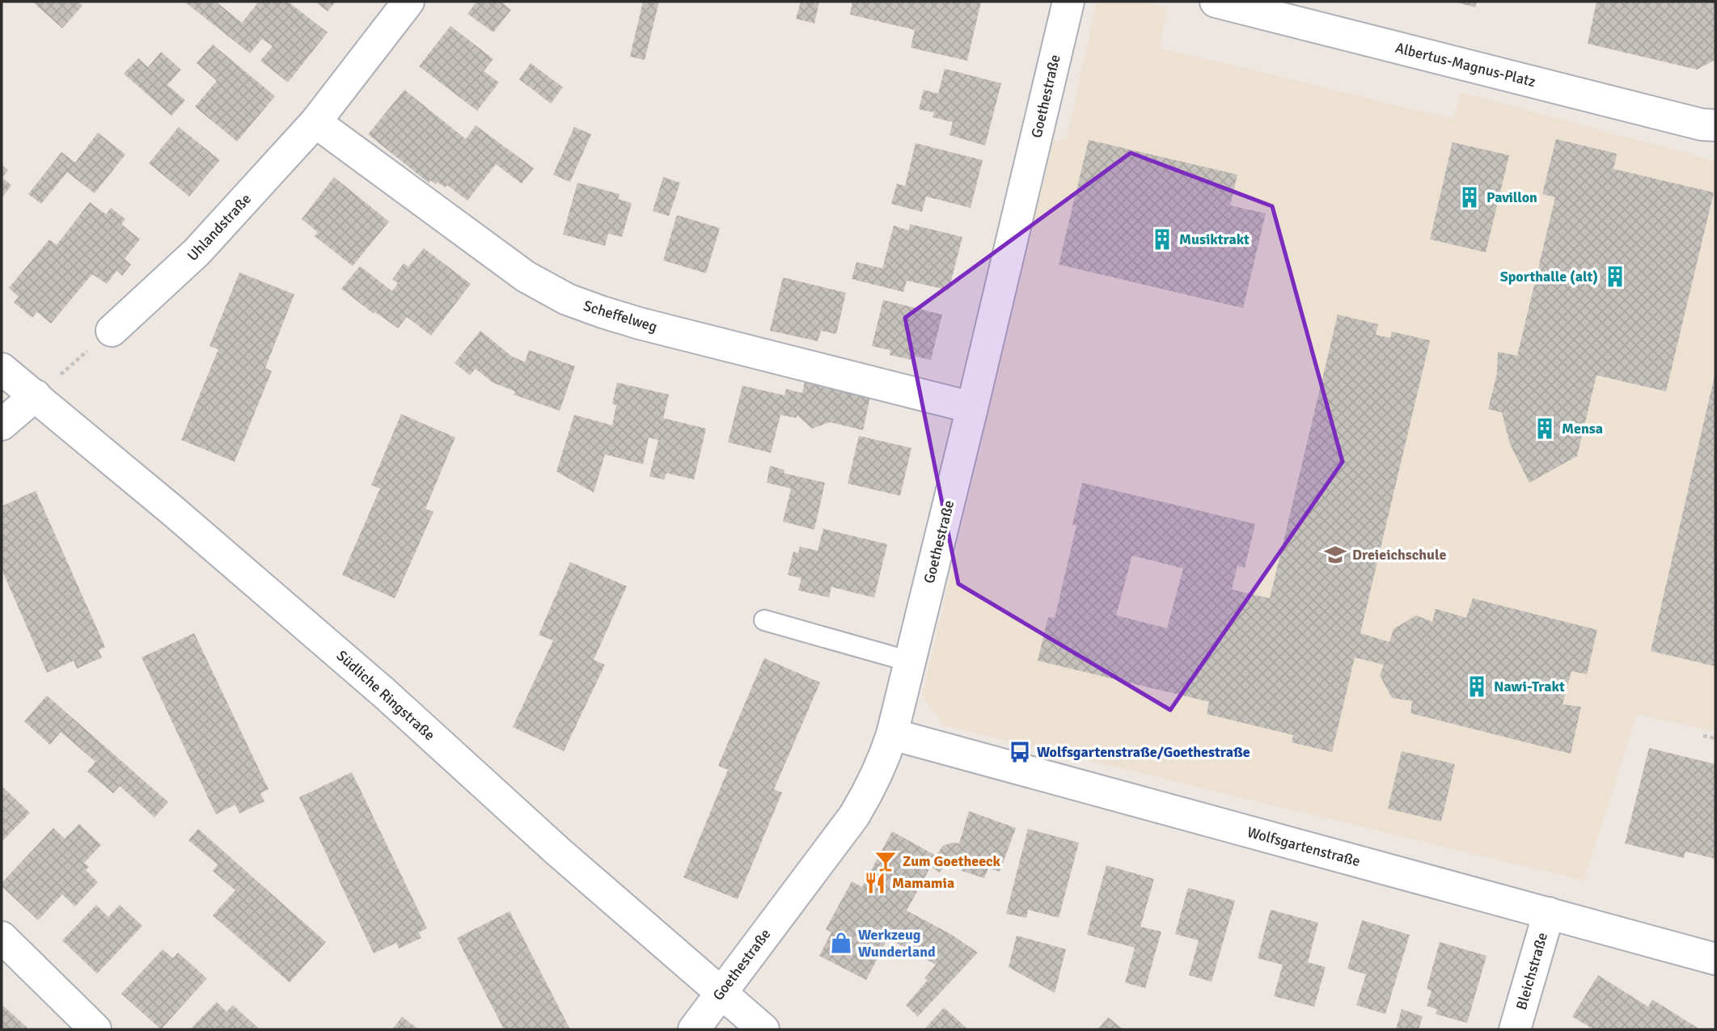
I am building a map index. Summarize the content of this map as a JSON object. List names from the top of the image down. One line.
{"streets":{"street":["Albertus-Magnus-Platz","Goethestraße","Uhlandstraße","Scheffelweg","Südliche Ringstraße","Wolfsgartenstraße","Bleichstraße"]},"crossings":[["Goethestraße","Scheffelweg"],["Goethestraße","Südliche Ringstraße"],["Goethestraße","Wolfsgartenstraße"],["Uhlandstraße","Scheffelweg"],["Wolfsgartenstraße","Bleichstraße"]],"places":{"building":["Pavillon","Musiktrakt","Sporthalle (alt)","Mensa","Nawi-Trakt"],"school or university":["Dreieichschule"],"bus stop":["Wolfsgartenstraße/Goethestraße"],"bar":["Zum Goetheeck"],"restaurant":["Mamamia"],"shop":["Werkzeug Wunderland"]}}
